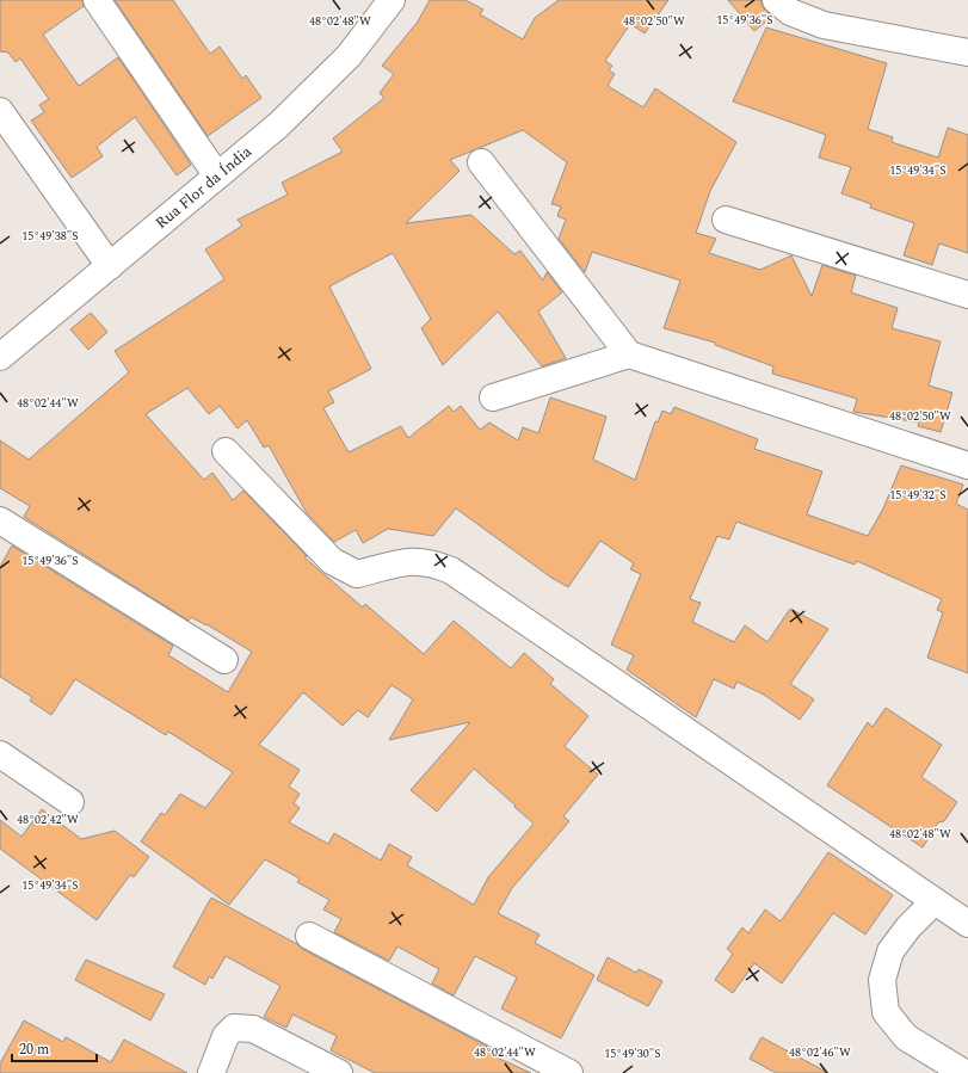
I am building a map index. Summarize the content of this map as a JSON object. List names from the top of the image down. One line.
{"streets":{"street":["Rua Flor da Índia"]},"scale_bar":"20 m","coordinates":["15°49'36\"S","48°02'48\"W","48°02'50\"W","15°49'34\"S","15°49'38\"S","48°02'44\"W","15°49'32\"S","48°02'42\"W","48°02'46\"W","15°49'30\"S"]}
